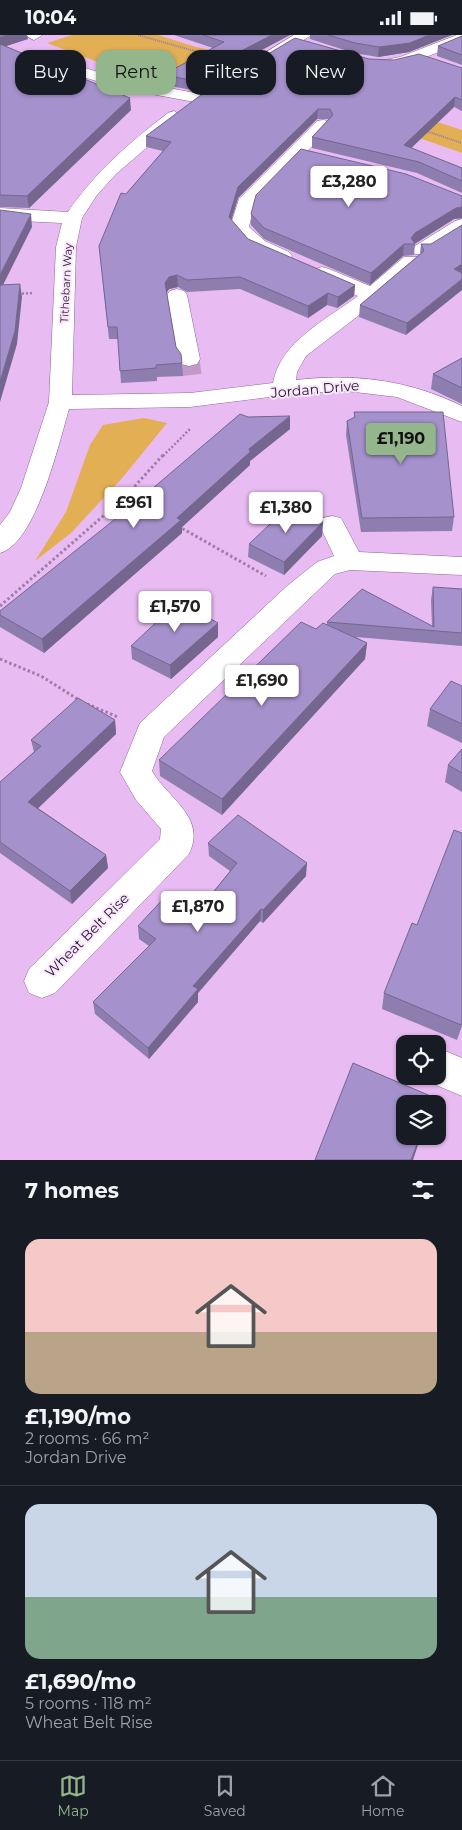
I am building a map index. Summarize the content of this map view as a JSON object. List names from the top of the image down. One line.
{"streets":{"street":["Tithebarn Way","Jordan Drive","Wheat Belt Rise"]},"crossings":[["Tithebarn Way","Jordan Drive"]],"page":{"status":"10:04","chip":["Buy","Rent","Filters","New"],"price":["£3,280","£1,190","£961","£1,380","£1,570","£1,690","£1,870"],"heading":"7 homes","list":[{"name":"£1,190/mo","note":"2 rooms · 66 m² · Jordan Drive"},{"name":"£1,690/mo","note":"5 rooms · 118 m² · Wheat Belt Rise"}],"tabs":["Map","Saved","Home"]}}
